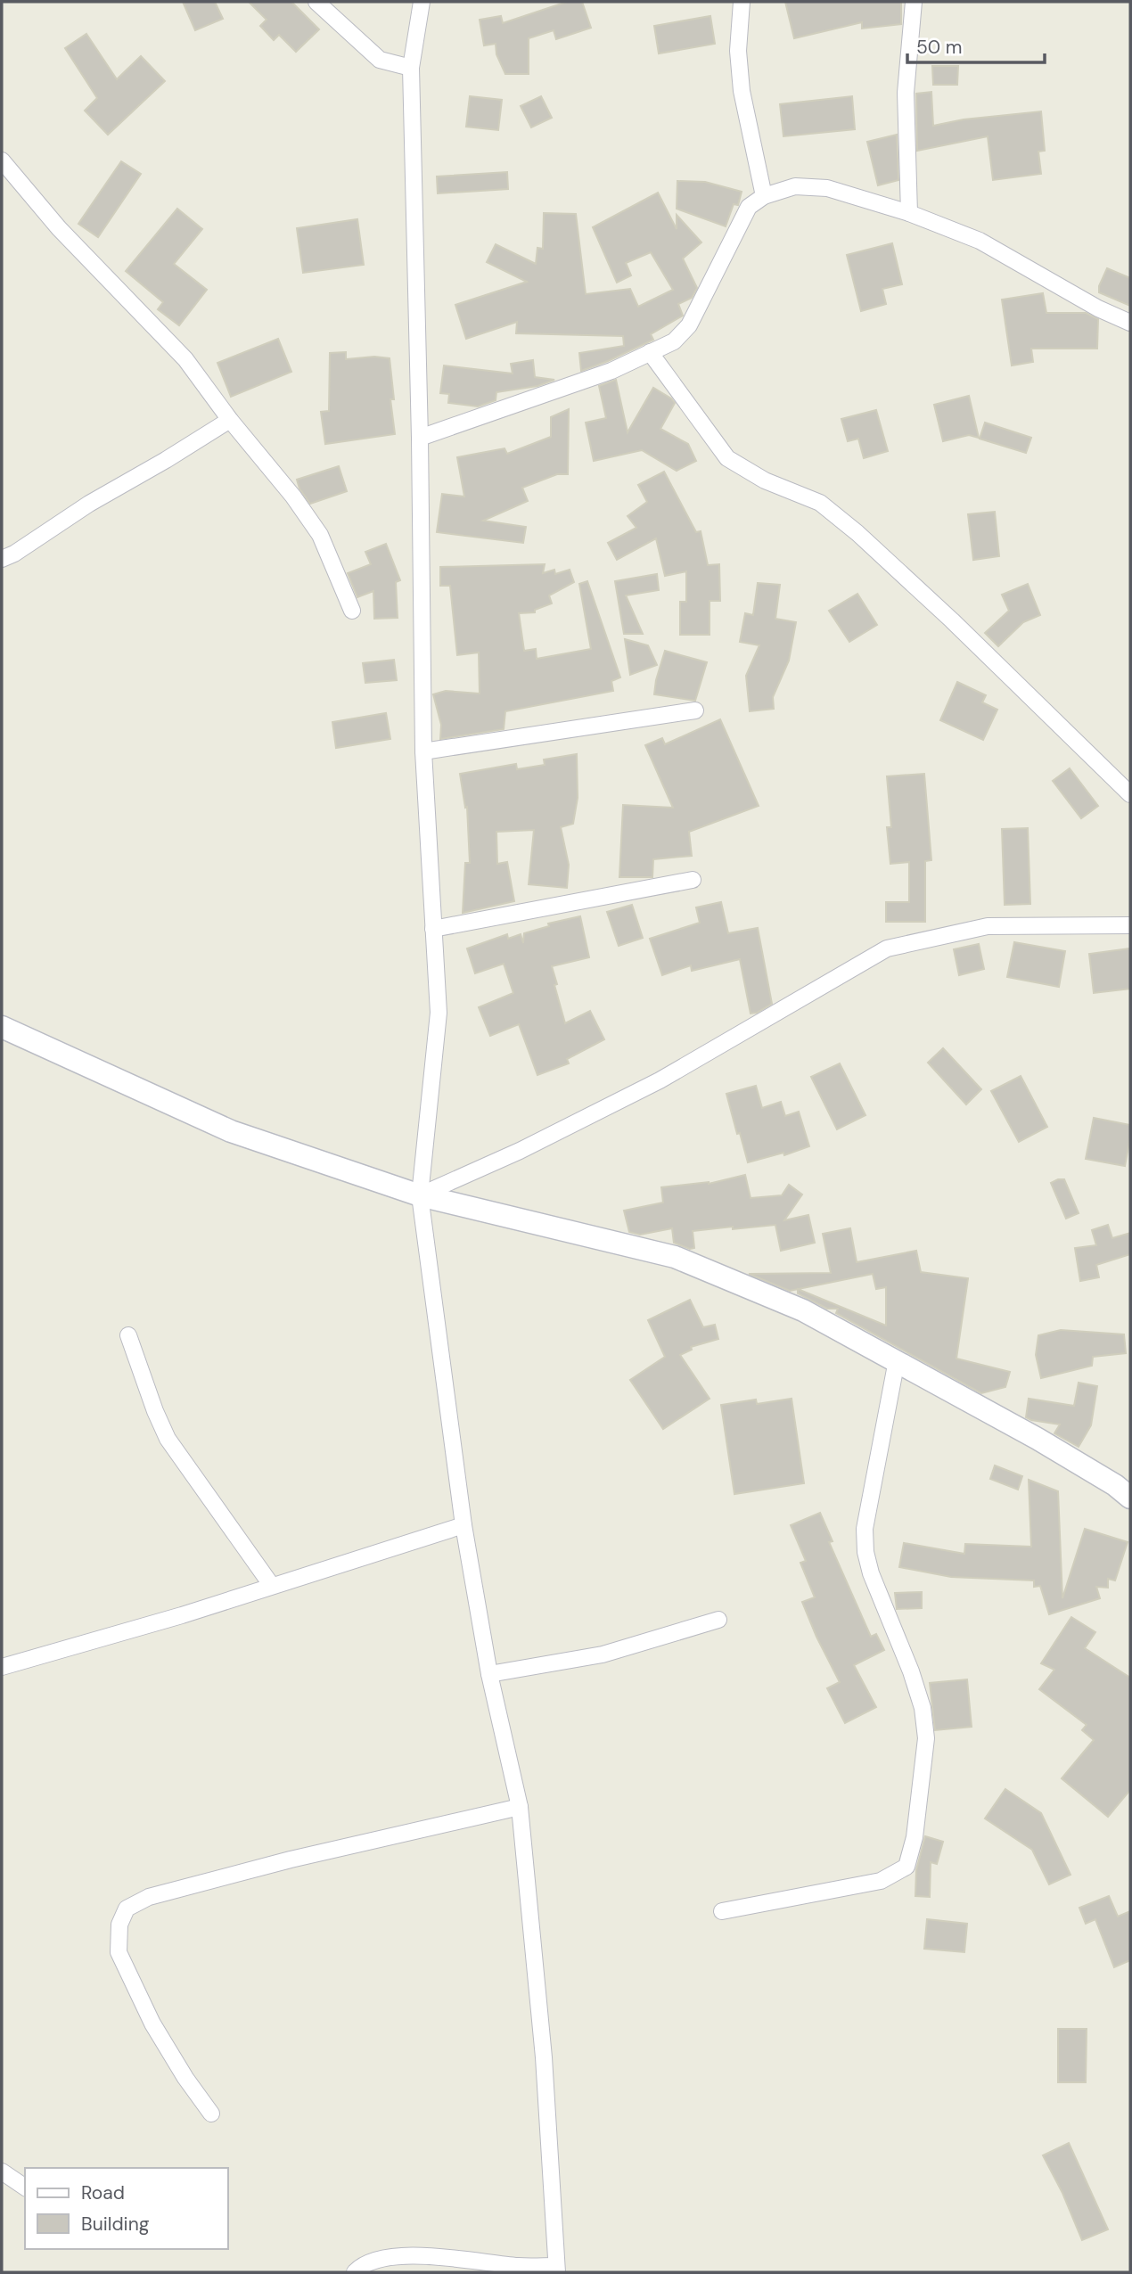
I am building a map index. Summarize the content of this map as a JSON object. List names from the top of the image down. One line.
{"legend":["Road","Building"],"scale_bar":"50 m"}
